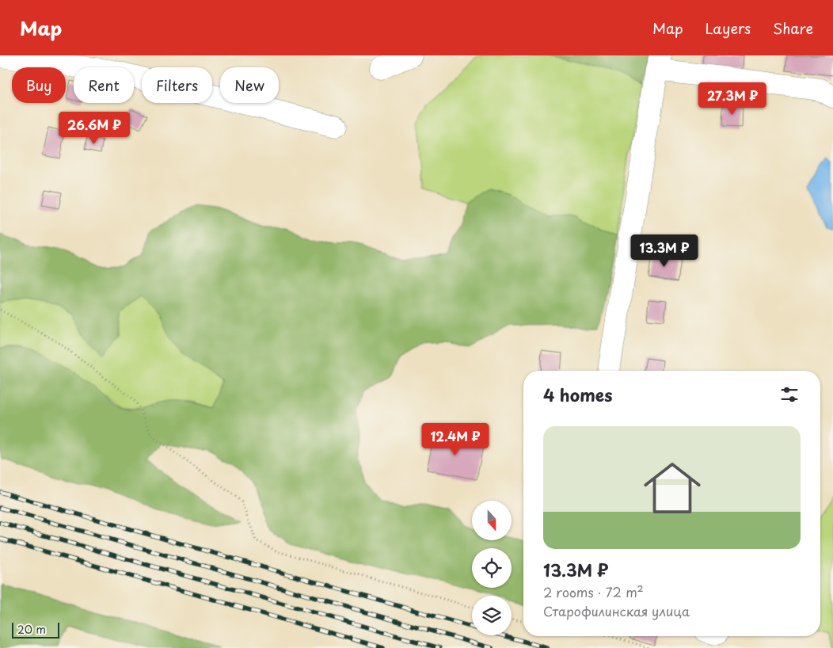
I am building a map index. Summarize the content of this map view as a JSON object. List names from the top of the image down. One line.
{"scale_bar":"20 m","north":"bottom","page":{"header":"Map","nav":["Map","Layers","Share"],"chip":["Buy","Rent","Filters","New"],"price":["27.3M ₽","26.6M ₽","13.3M ₽","12.4M ₽"],"heading":"4 homes","list":[{"name":"13.3M ₽","note":"2 rooms · 72 m² · Старофилинская улица"}],"scale":"20 m"}}
